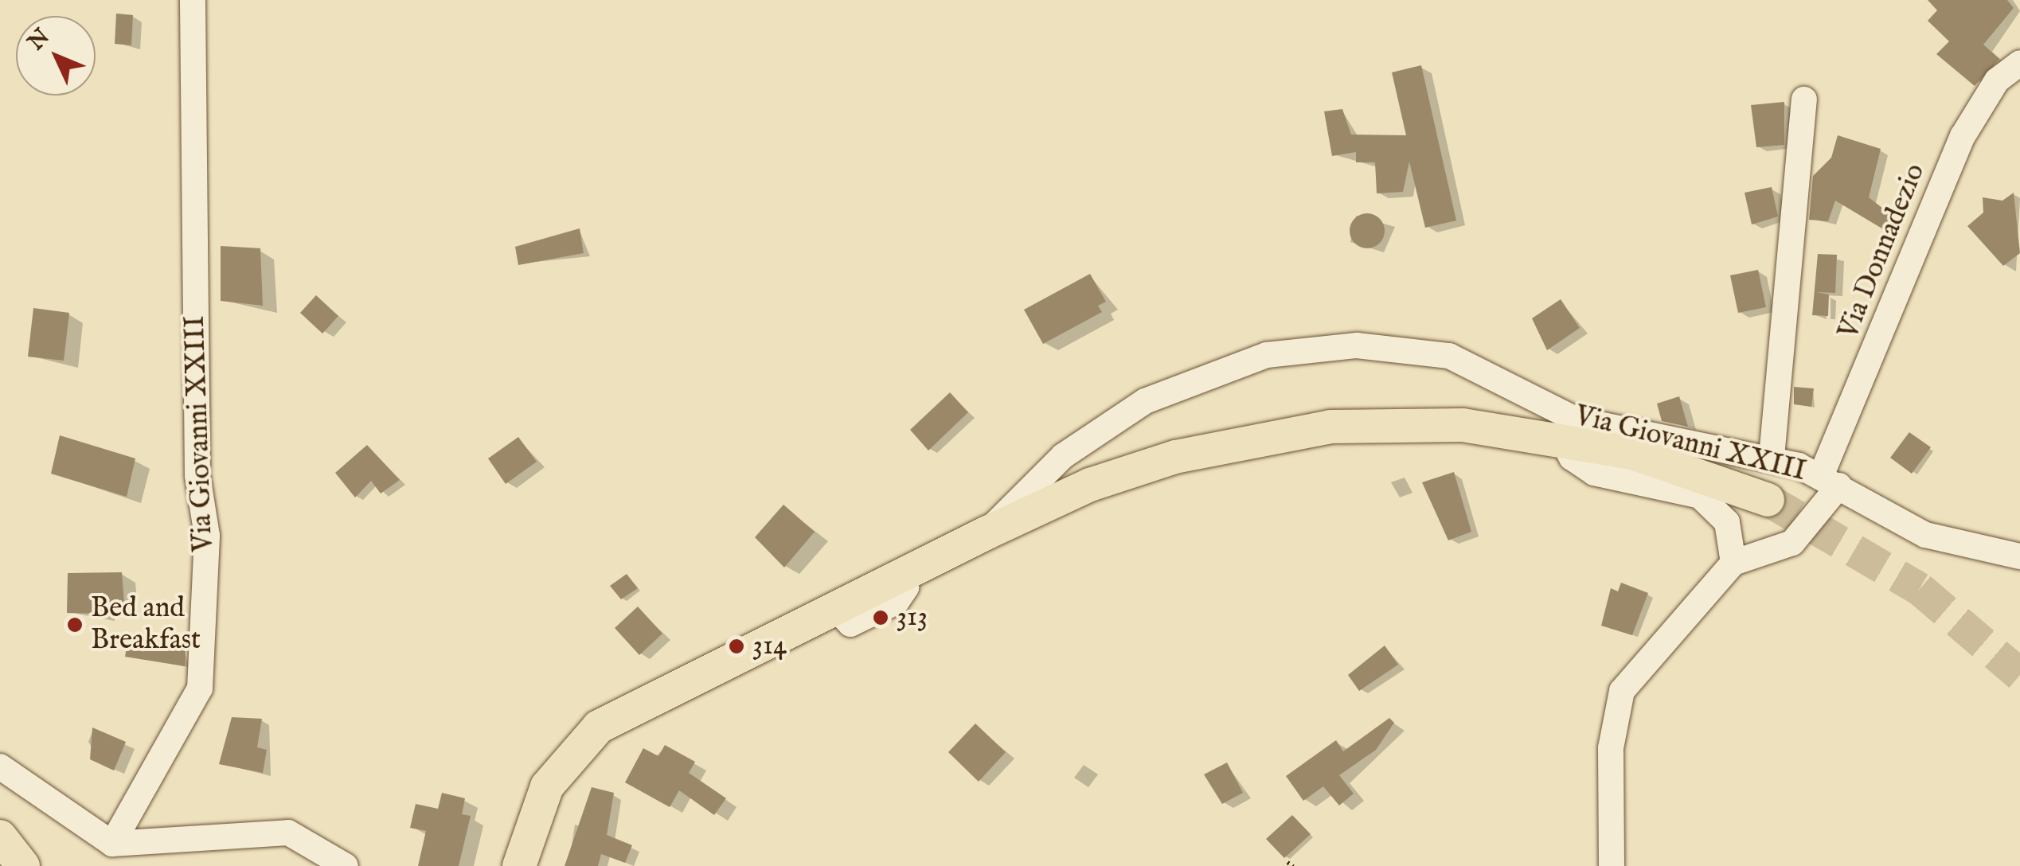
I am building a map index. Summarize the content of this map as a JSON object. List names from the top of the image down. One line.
{"streets":{"main road":["Via Giovanni XXIII"],"street":["Via Donnadezio"]},"crossings":[["Via Donnadezio","Via Giovanni XXIII"]],"places":["313","Bed and Breakfast","314"],"north":"top left"}
